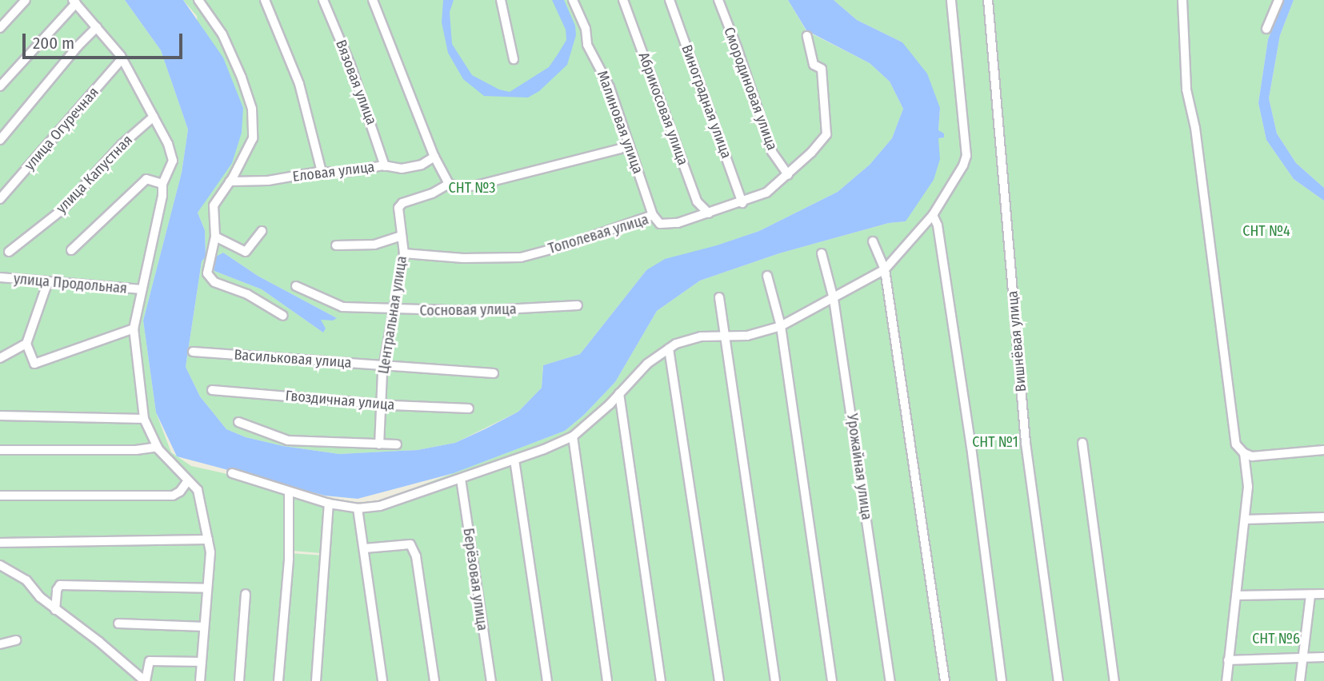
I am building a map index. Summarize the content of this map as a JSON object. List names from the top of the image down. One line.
{"streets":{"street":["Вязовая улица","Смородиновая улица","Виноградная улица","Абрикосовая улица","Малиновая улица","улица Огуречная","Еловая улица","улица Капустная","Тополевая улица","улица Продольная","Сосновая улица","Центральная улица","Вишнёвая улица","Васильковая улица","Гвоздичная улица","Урожайная улица","Берёзовая улица"]},"crossings":[["Вязовая улица","Еловая улица"],["Смородиновая улица","Тополевая улица"],["Виноградная улица","Тополевая улица"],["Абрикосовая улица","Тополевая улица"],["Малиновая улица","Тополевая улица"],["Тополевая улица","Центральная улица"],["Сосновая улица","Центральная улица"],["Центральная улица","Васильковая улица"],["Центральная улица","Гвоздичная улица"]],"parks":["СНТ №3","СНТ №4","СНТ №1","СНТ №6"],"scale_bar":"200 m"}
